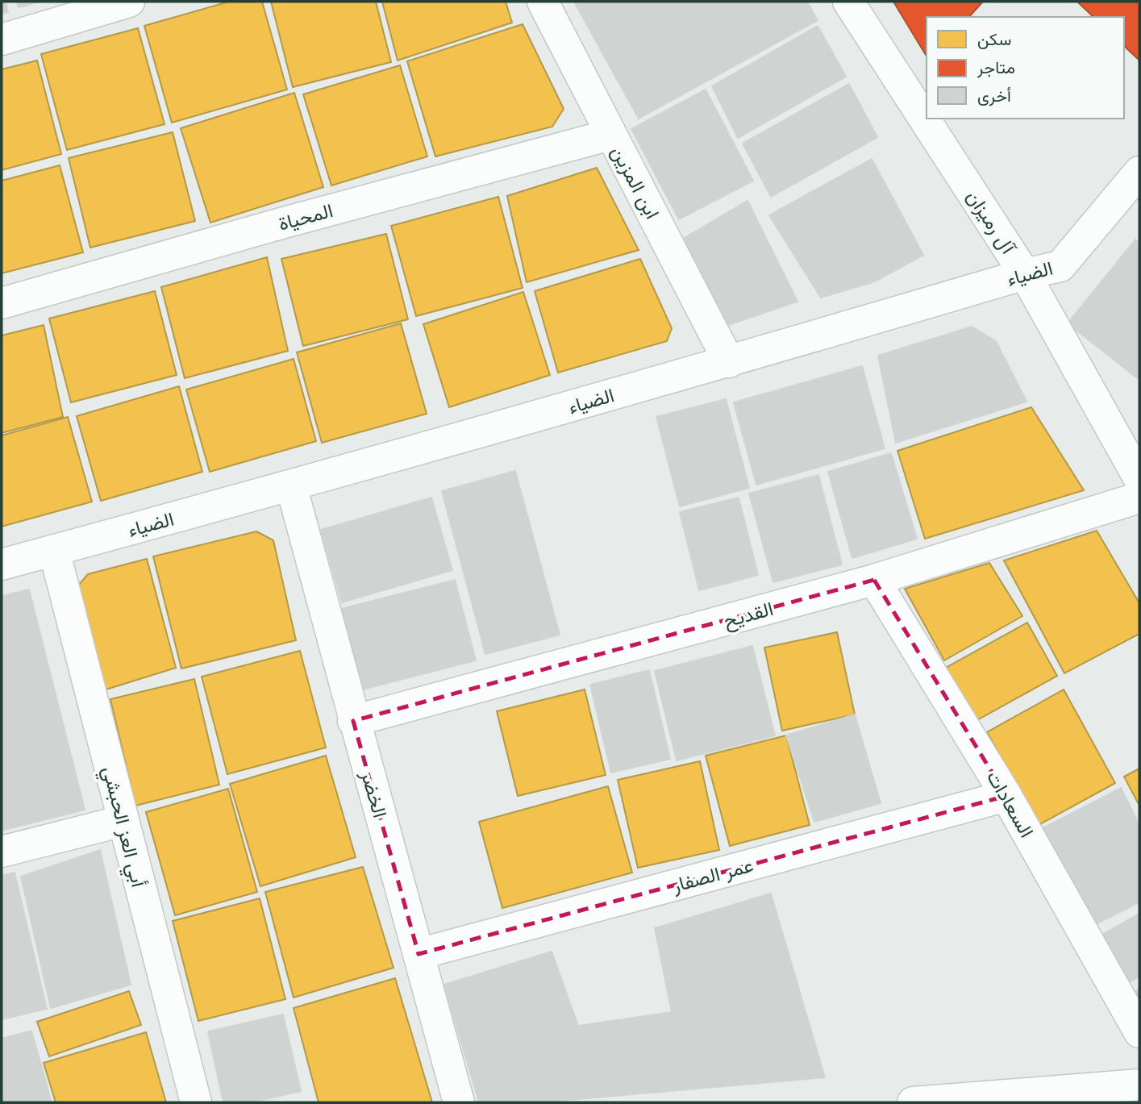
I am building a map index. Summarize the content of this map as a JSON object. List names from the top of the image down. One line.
{"streets":{"street":["ابن المزين","المحياة","آل رميزان","الضياء","القديح","الخضر","السعادات","أبي العز الحبشي","عمر الصفار"]},"crossings":[["ابن المزين","المحياة"],["ابن المزين","الضياء"],["آل رميزان","الضياء"],["الضياء","الخضر"],["الضياء","أبي العز الحبشي"],["القديح","الخضر"],["القديح","السعادات"],["الخضر","عمر الصفار"],["السعادات","عمر الصفار"]],"legend":["سكن","متاجر","أخرى"]}
